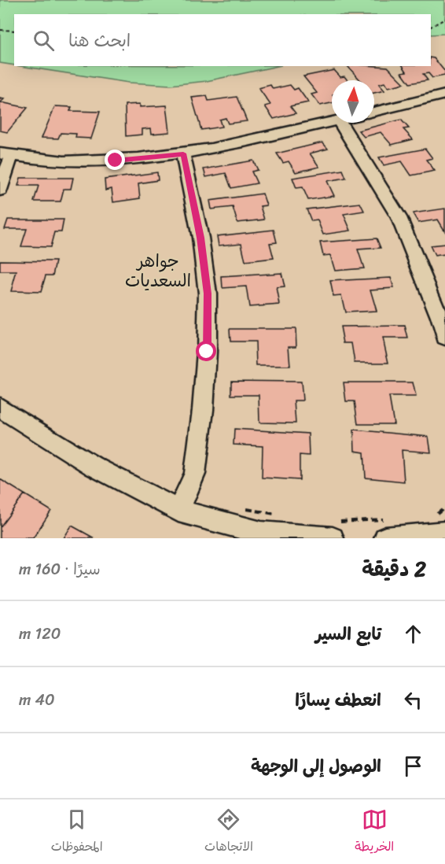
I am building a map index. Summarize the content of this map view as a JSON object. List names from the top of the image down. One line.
{"districts":["جواهر السعديات"],"north":"top","page":{"search":"ابحث هنا","heading":["2 دقيقة","سيرًا · 160 m"],"list":[["تابع السير","120 m"],["انعطف يسارًا","40 m"],"الوصول إلى الوجهة"],"nav":["الخريطة","الاتجاهات","المحفوظات"]}}
